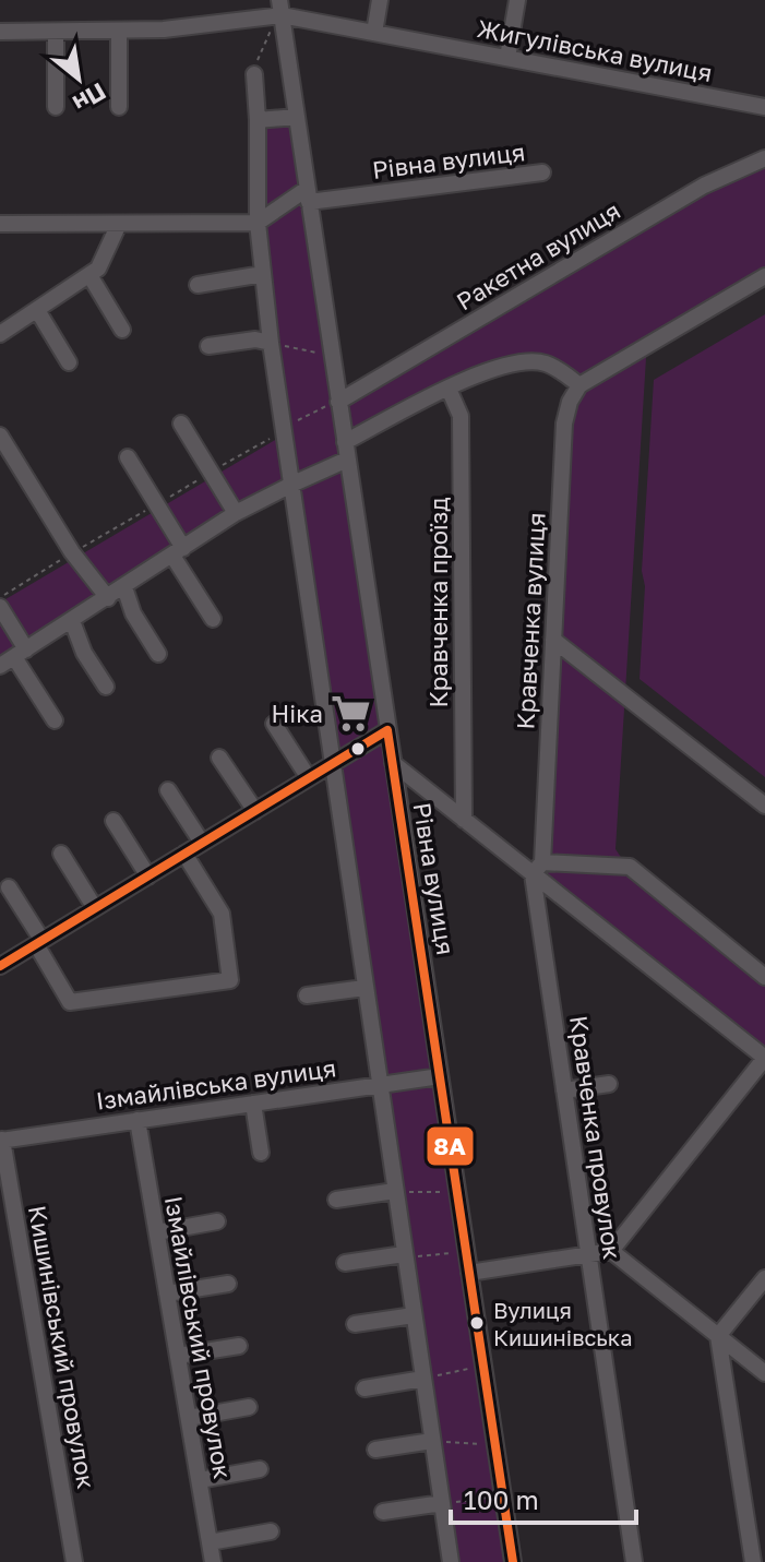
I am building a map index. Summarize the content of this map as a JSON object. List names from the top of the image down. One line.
{"streets":{"street":["Жигулівська вулиця","Рівна вулиця","Ракетна вулиця","Кравченка проїзд","Кравченка вулиця","Ізмайлівська вулиця","Кравченка провулок","Ізмайлівський провулок","Кишинівський провулок"]},"crossings":[["Жигулівська вулиця","Рівна вулиця"],["Рівна вулиця","Ракетна вулиця"],["Рівна вулиця","Ізмайлівська вулиця"],["Кравченка вулиця","Кравченка провулок"],["Ізмайлівська вулиця","Ізмайлівський провулок"],["Ізмайлівська вулиця","Кишинівський провулок"]],"places":{"supermarket":["Ніка"],"other":["Вулиця Кишинівська"]},"lines":["transit line 8А"],"scale_bar":"100 m","north":"bottom right"}
